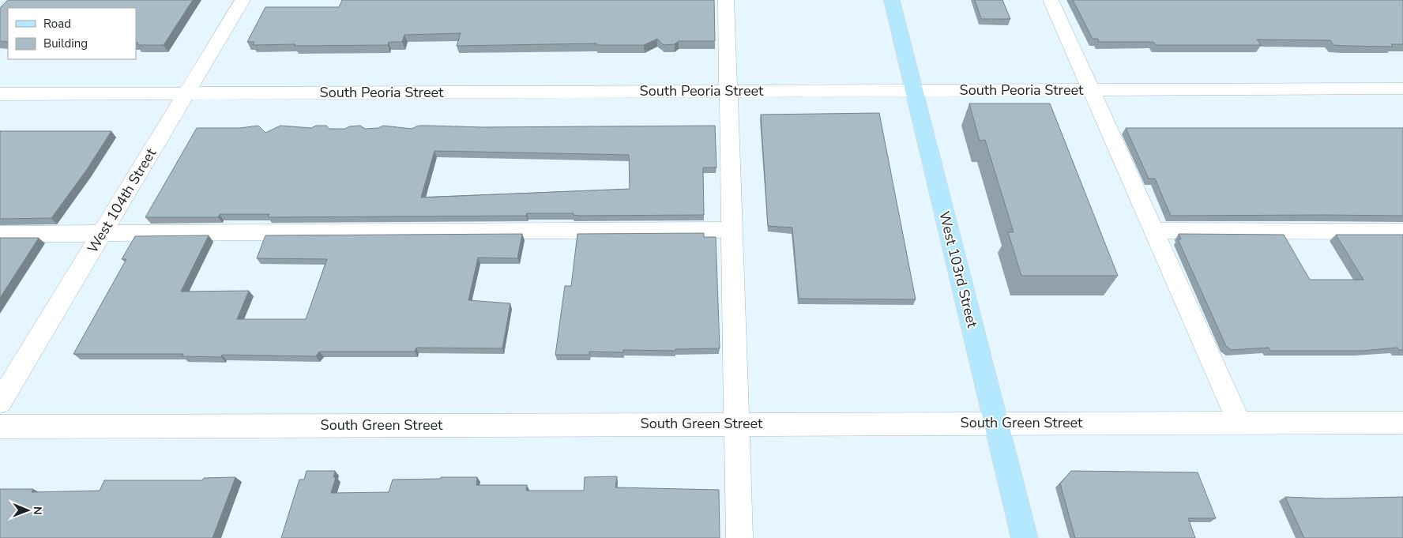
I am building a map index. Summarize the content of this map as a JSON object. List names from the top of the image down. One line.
{"streets":{"main road":["West 103rd Street"],"street":["South Peoria Street","West 104th Street","South Green Street"]},"crossings":[["South Peoria Street","West 104th Street"],["South Peoria Street","West 103rd Street"],["West 103rd Street","South Green Street"]],"legend":["Road","Building"],"north":"right"}
